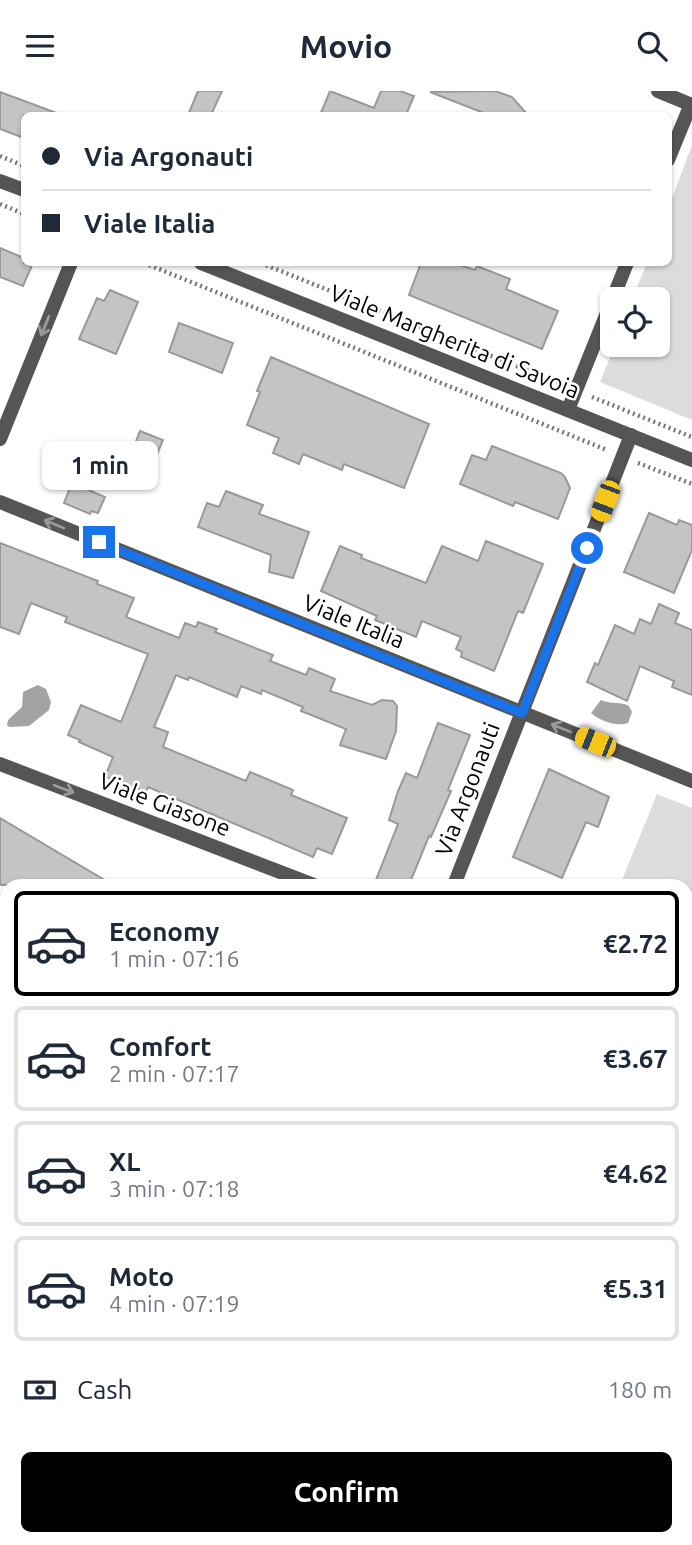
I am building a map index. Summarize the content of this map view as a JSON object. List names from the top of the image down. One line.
{"streets":{"street":["Viale Margherita di Savoia","Viale Italia","Via Argonauti","Viale Giasone"]},"crossings":[["Viale Margherita di Savoia","Via Argonauti"],["Viale Italia","Via Argonauti"]],"one_way":["Viale Italia","Viale Giasone"],"page":{"header":"Movio","banner":["Via Argonauti","Viale Italia"],"bubble":"1 min","list":[{"name":"Economy","note":"1 min · 07:16","value":"€2.72"},{"name":"Comfort","note":"2 min · 07:17","value":"€3.67"},{"name":"XL","note":"3 min · 07:18","value":"€4.62"},{"name":"Moto","note":"4 min · 07:19","value":"€5.31"}],"pay":["Cash","180 m"],"buttons":"Confirm"}}
